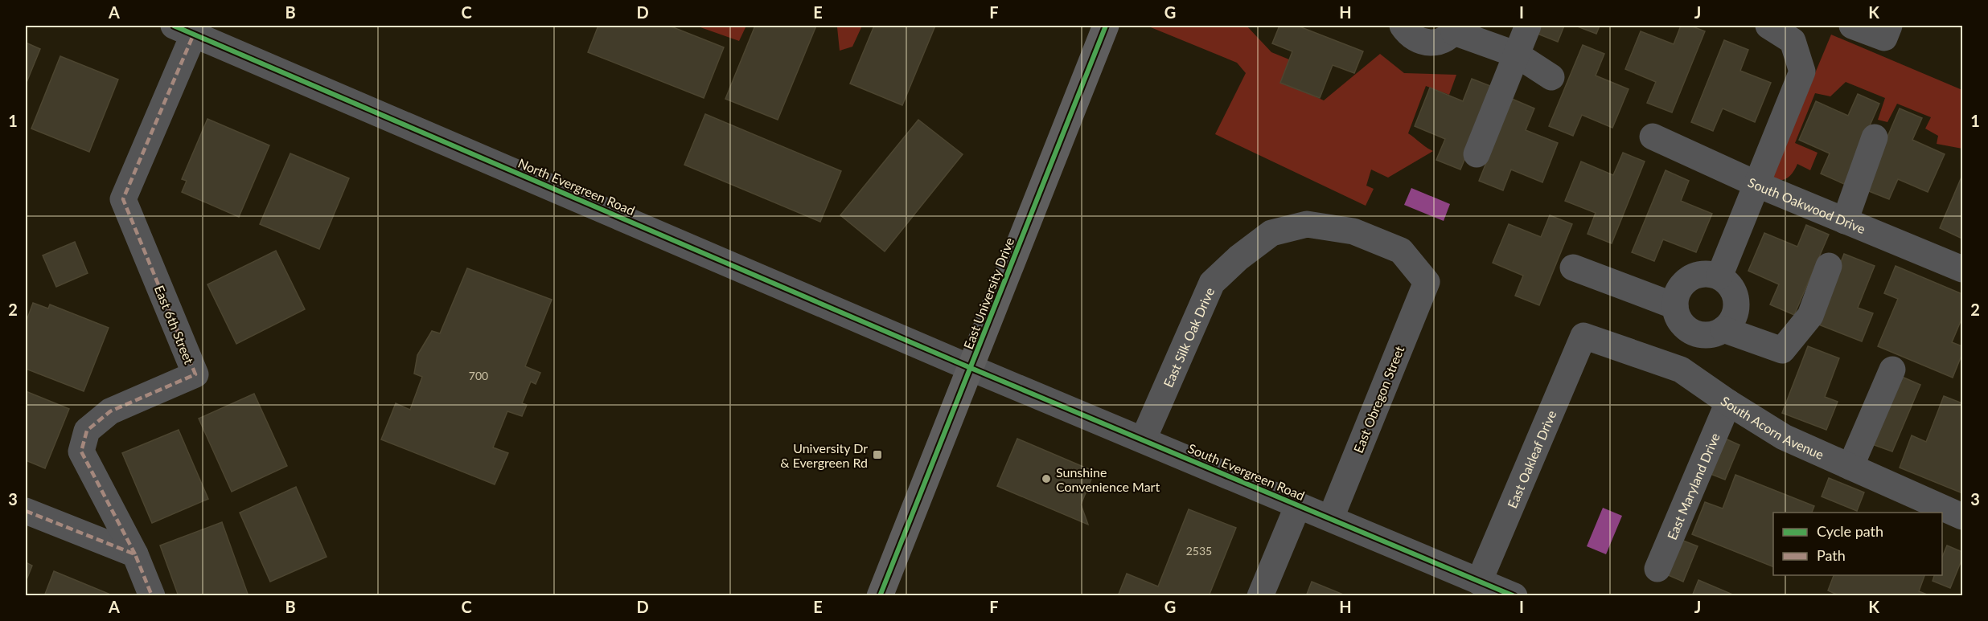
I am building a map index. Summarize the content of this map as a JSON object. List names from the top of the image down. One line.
{"streets":{"main road":["East University Drive"],"street":["North Evergreen Road","South Oakwood Drive","East 6th Street","East Silk Oak Drive","East Obregon Street","South Acorn Avenue","East Oakleaf Drive","South Evergreen Road","East Maryland Drive"]},"crossings":[["North Evergreen Road","East University Drive"],["North Evergreen Road","East 6th Street"],["North Evergreen Road","South Evergreen Road"],["East University Drive","South Evergreen Road"],["East Silk Oak Drive","East Obregon Street"],["East Silk Oak Drive","South Evergreen Road"],["East Obregon Street","South Evergreen Road"],["South Acorn Avenue","East Oakleaf Drive"],["South Acorn Avenue","East Maryland Drive"],["East Oakleaf Drive","South Evergreen Road"]],"places":{"transit":["University Dr & Evergreen Rd"],"other":["Sunshine Convenience Mart"]},"house_numbers":["700","2535"],"legend":["Cycle path","Path"],"grid":{"columns":["A","B","C","D","E","F","G","H","I","J","K"],"rows":["1","2","3"]}}
